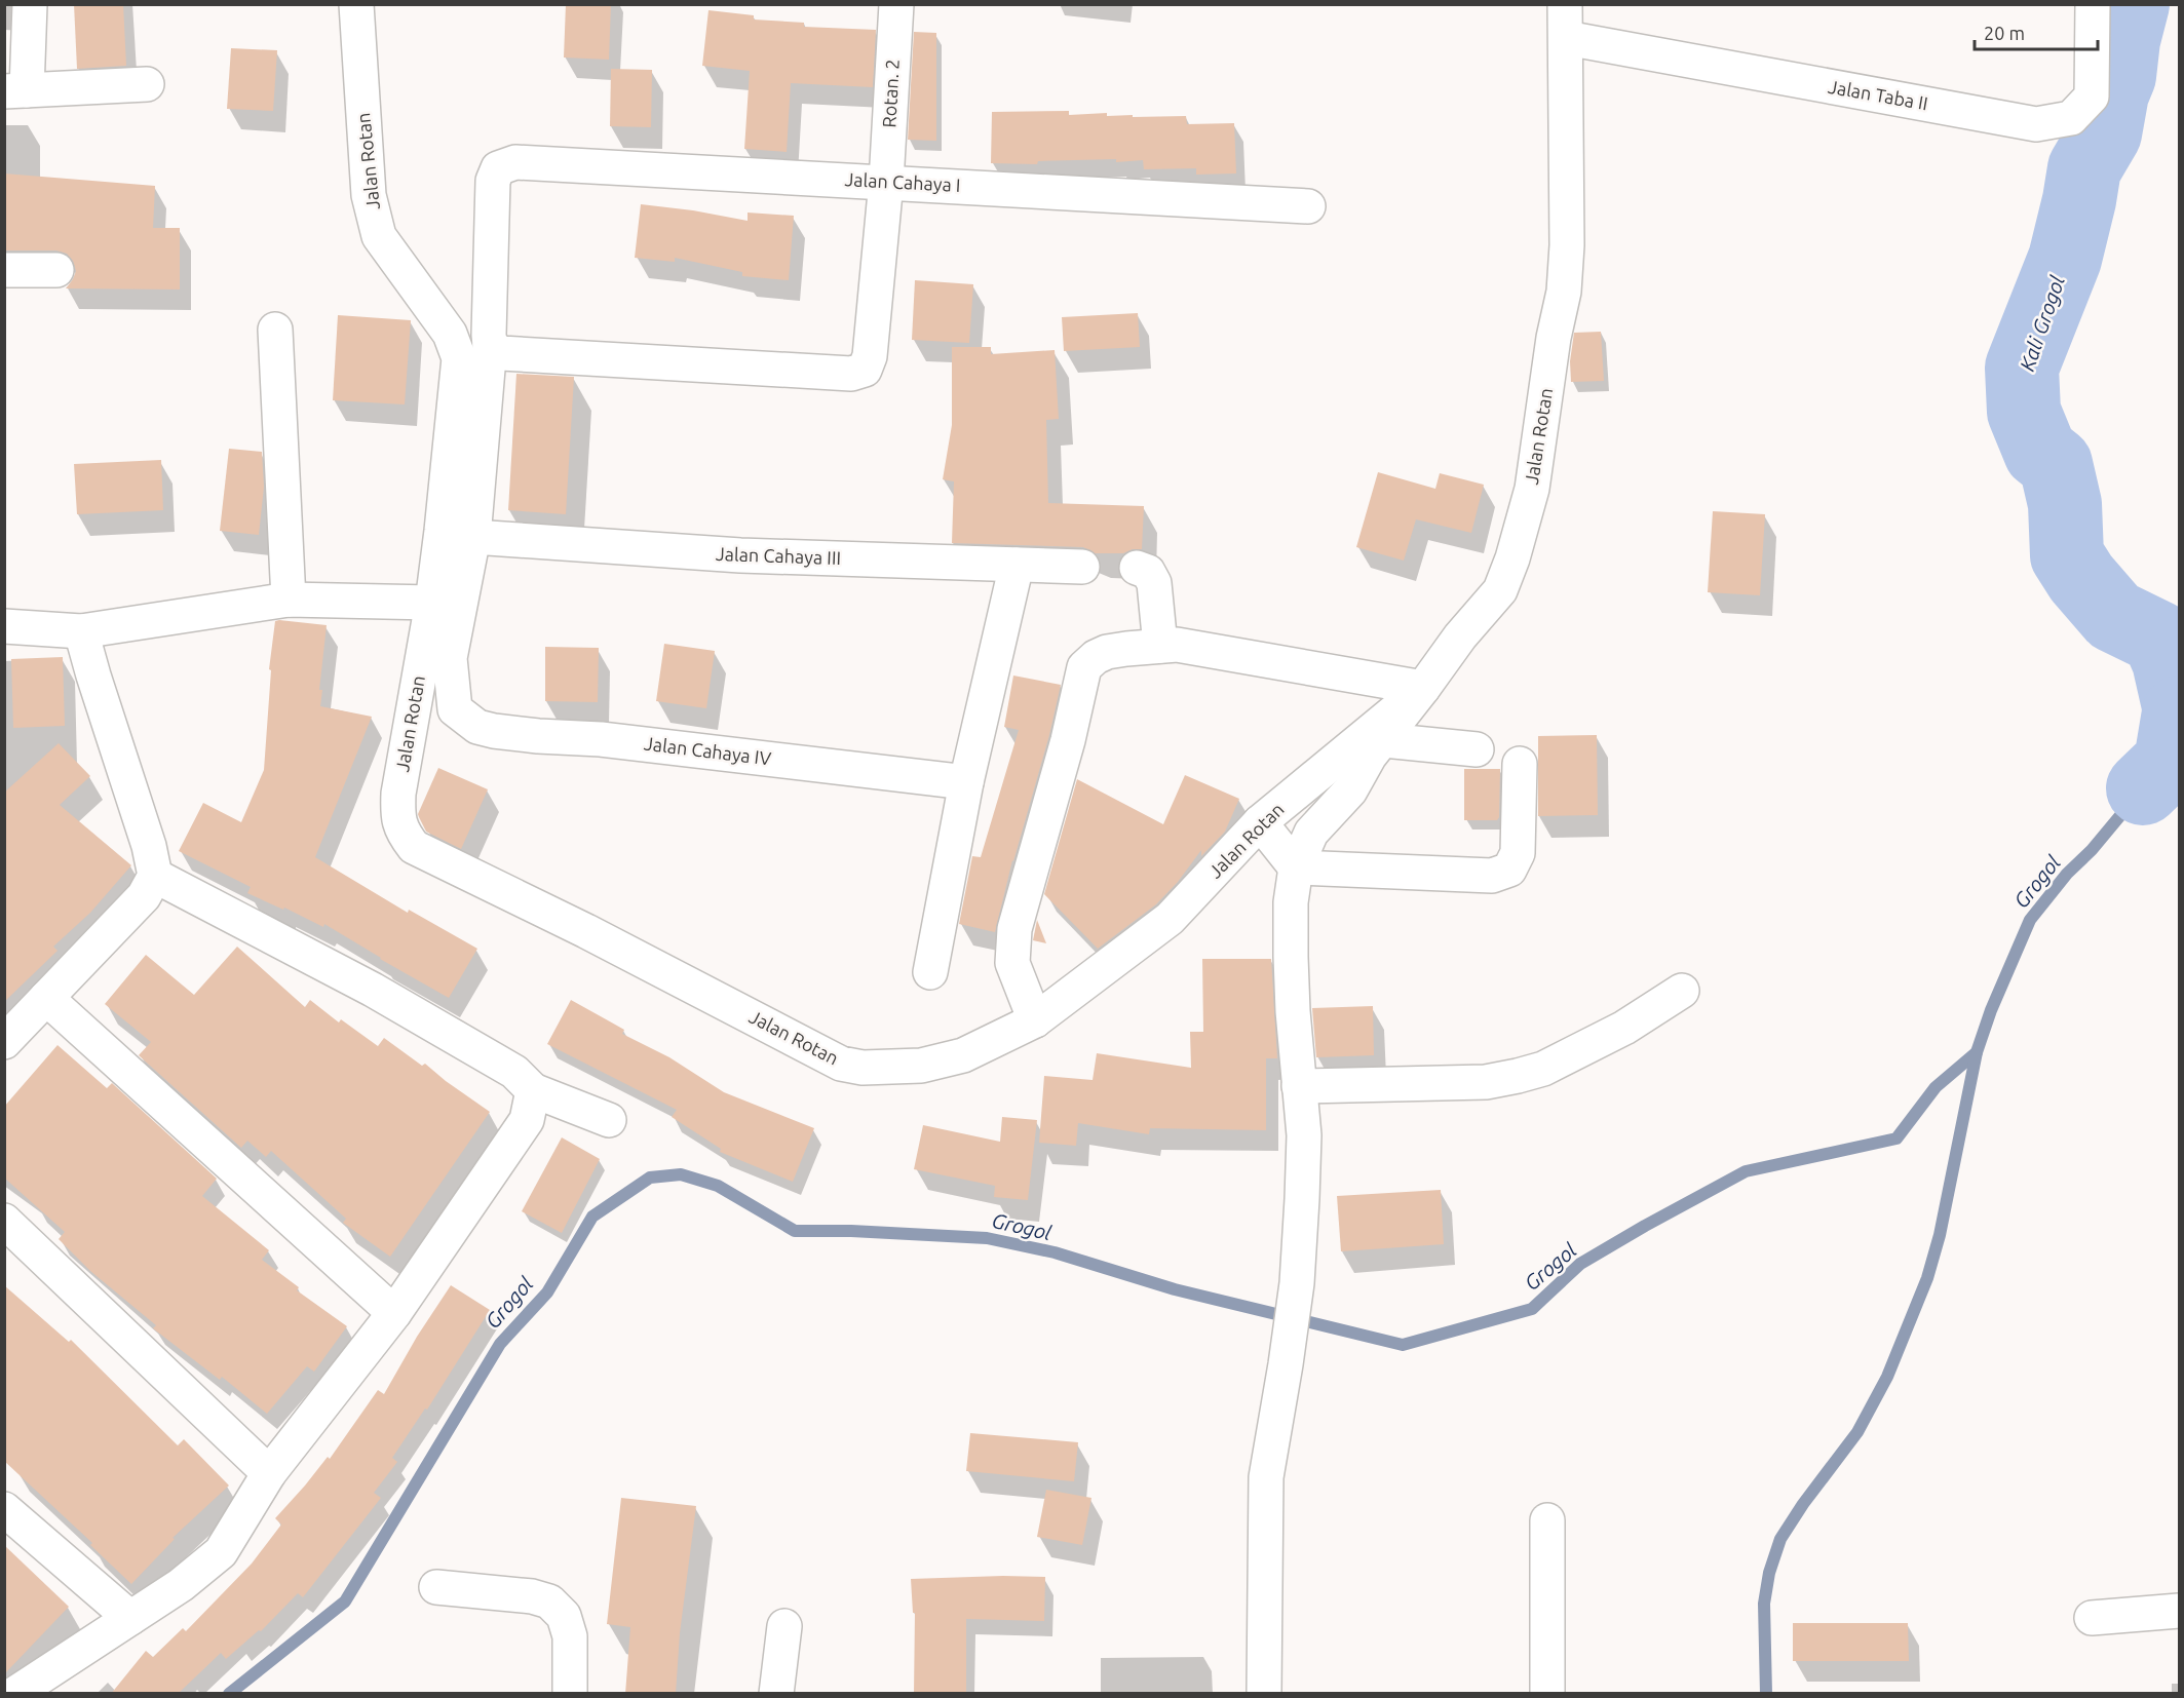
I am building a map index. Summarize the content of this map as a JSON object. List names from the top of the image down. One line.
{"streets":{"street":["Rotan. 2","Jalan Taba II","Jalan Rotan","Jalan Cahaya I","Jalan Cahaya III","Jalan Cahaya IV"]},"crossings":[["Rotan. 2","Jalan Cahaya I"],["Jalan Taba II","Jalan Rotan"],["Jalan Cahaya III","Jalan Cahaya IV"]],"water":["Kali Grogol","Grogol"],"scale_bar":"20 m"}
